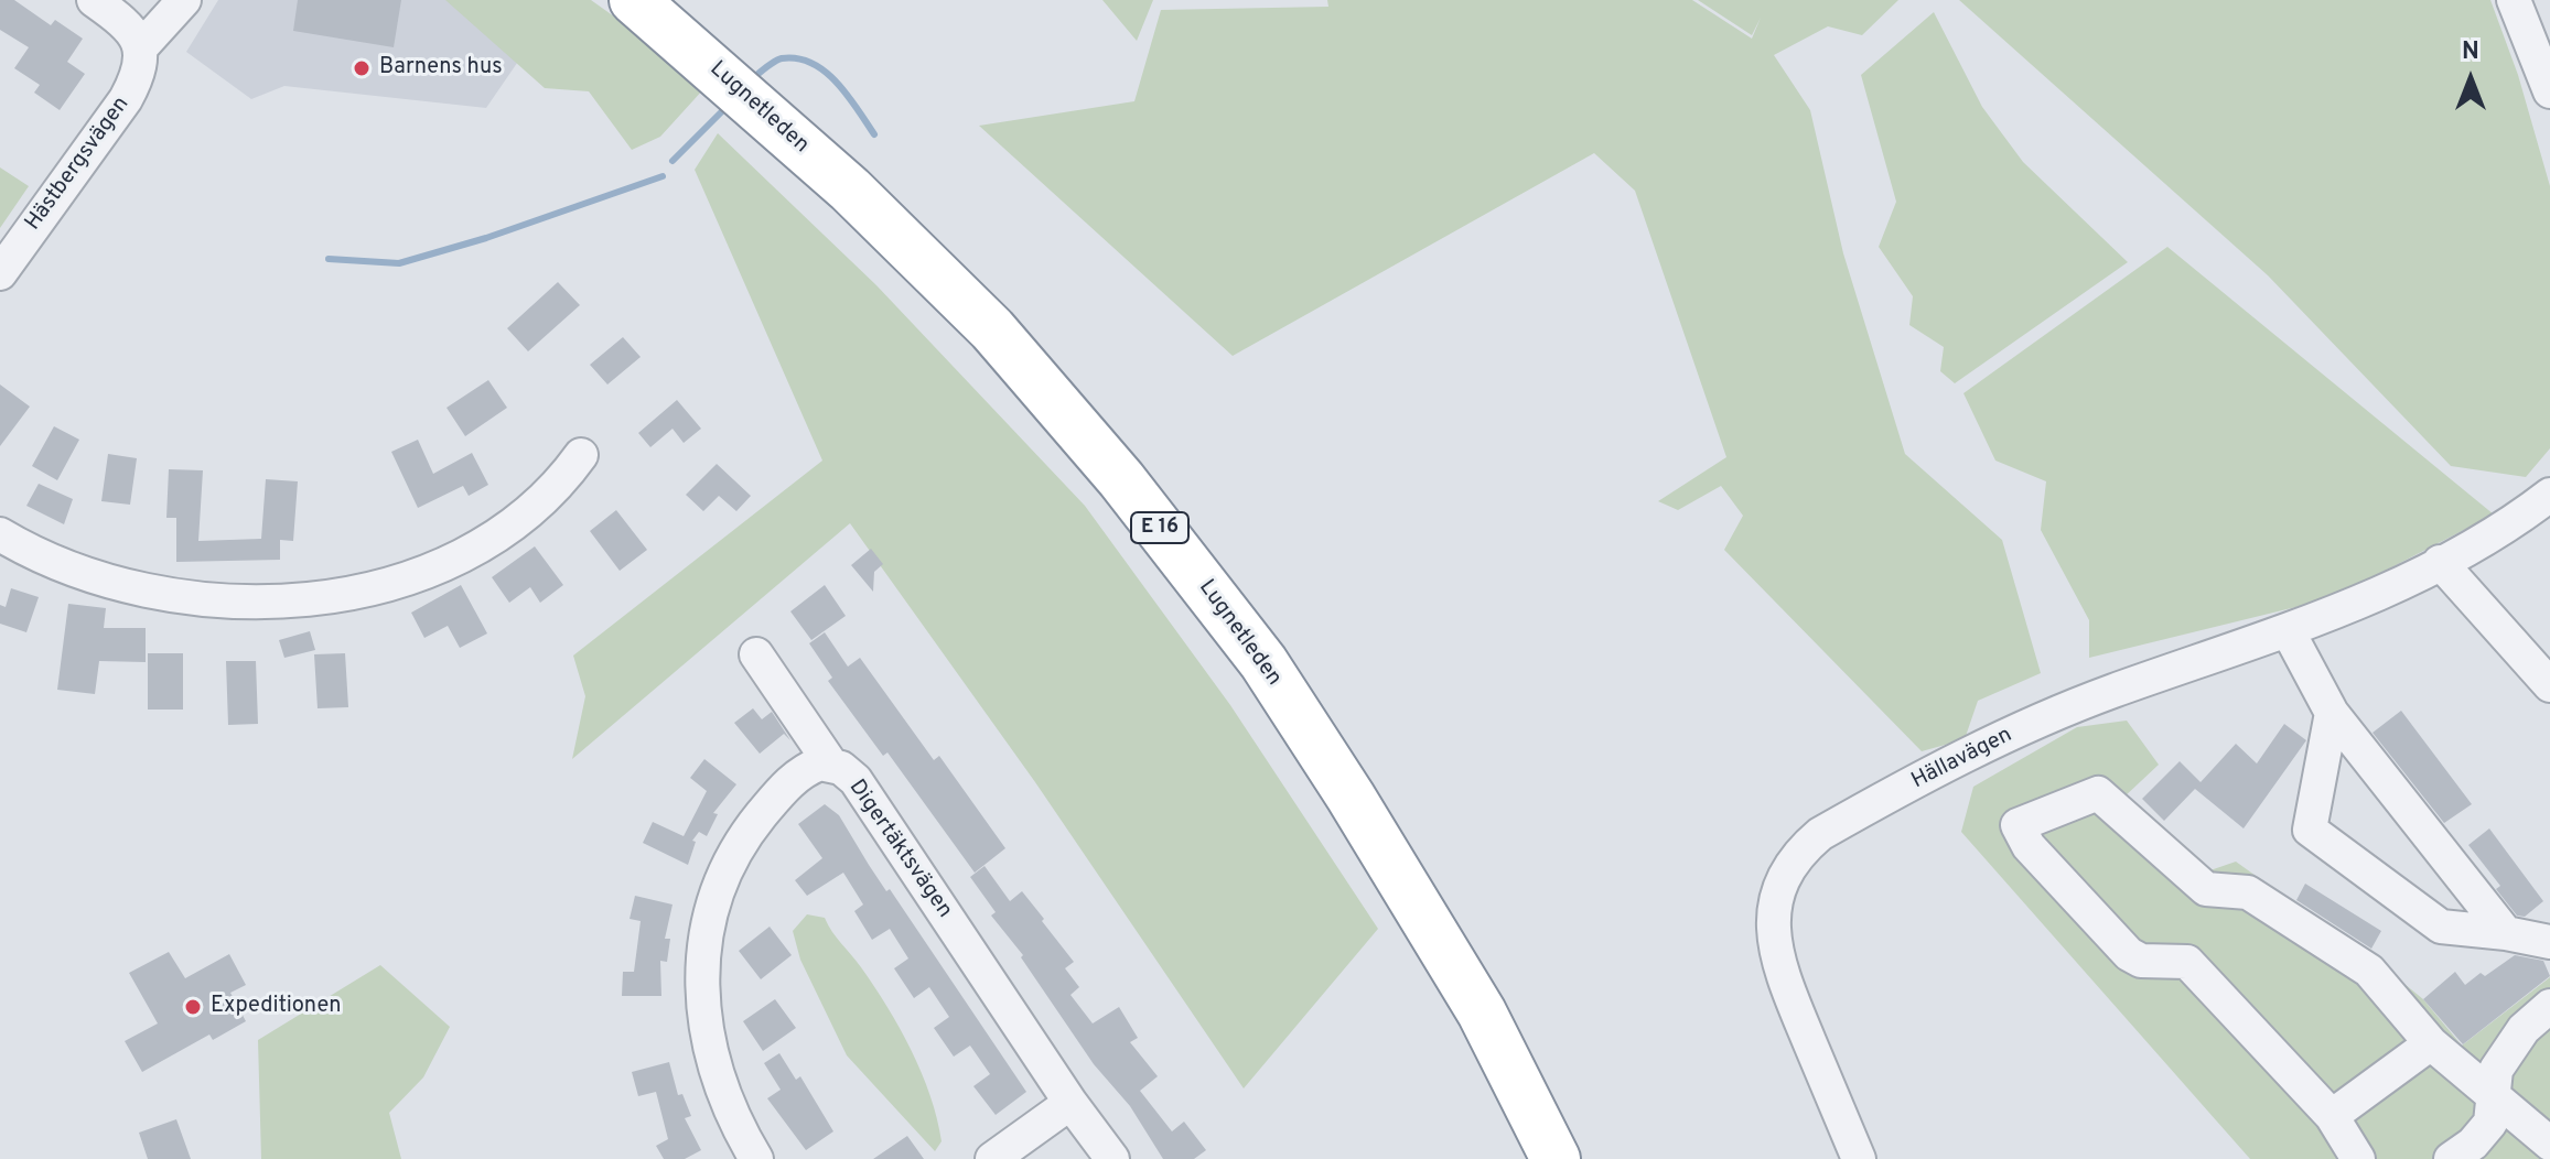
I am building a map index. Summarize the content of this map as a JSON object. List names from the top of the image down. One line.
{"streets":{"highway":["Lugnetleden","E 16"],"street":["Hästbergsvägen","Hällavägen","Digertäktsvägen"]},"places":["Barnens hus","Expeditionen"],"north":"top"}
